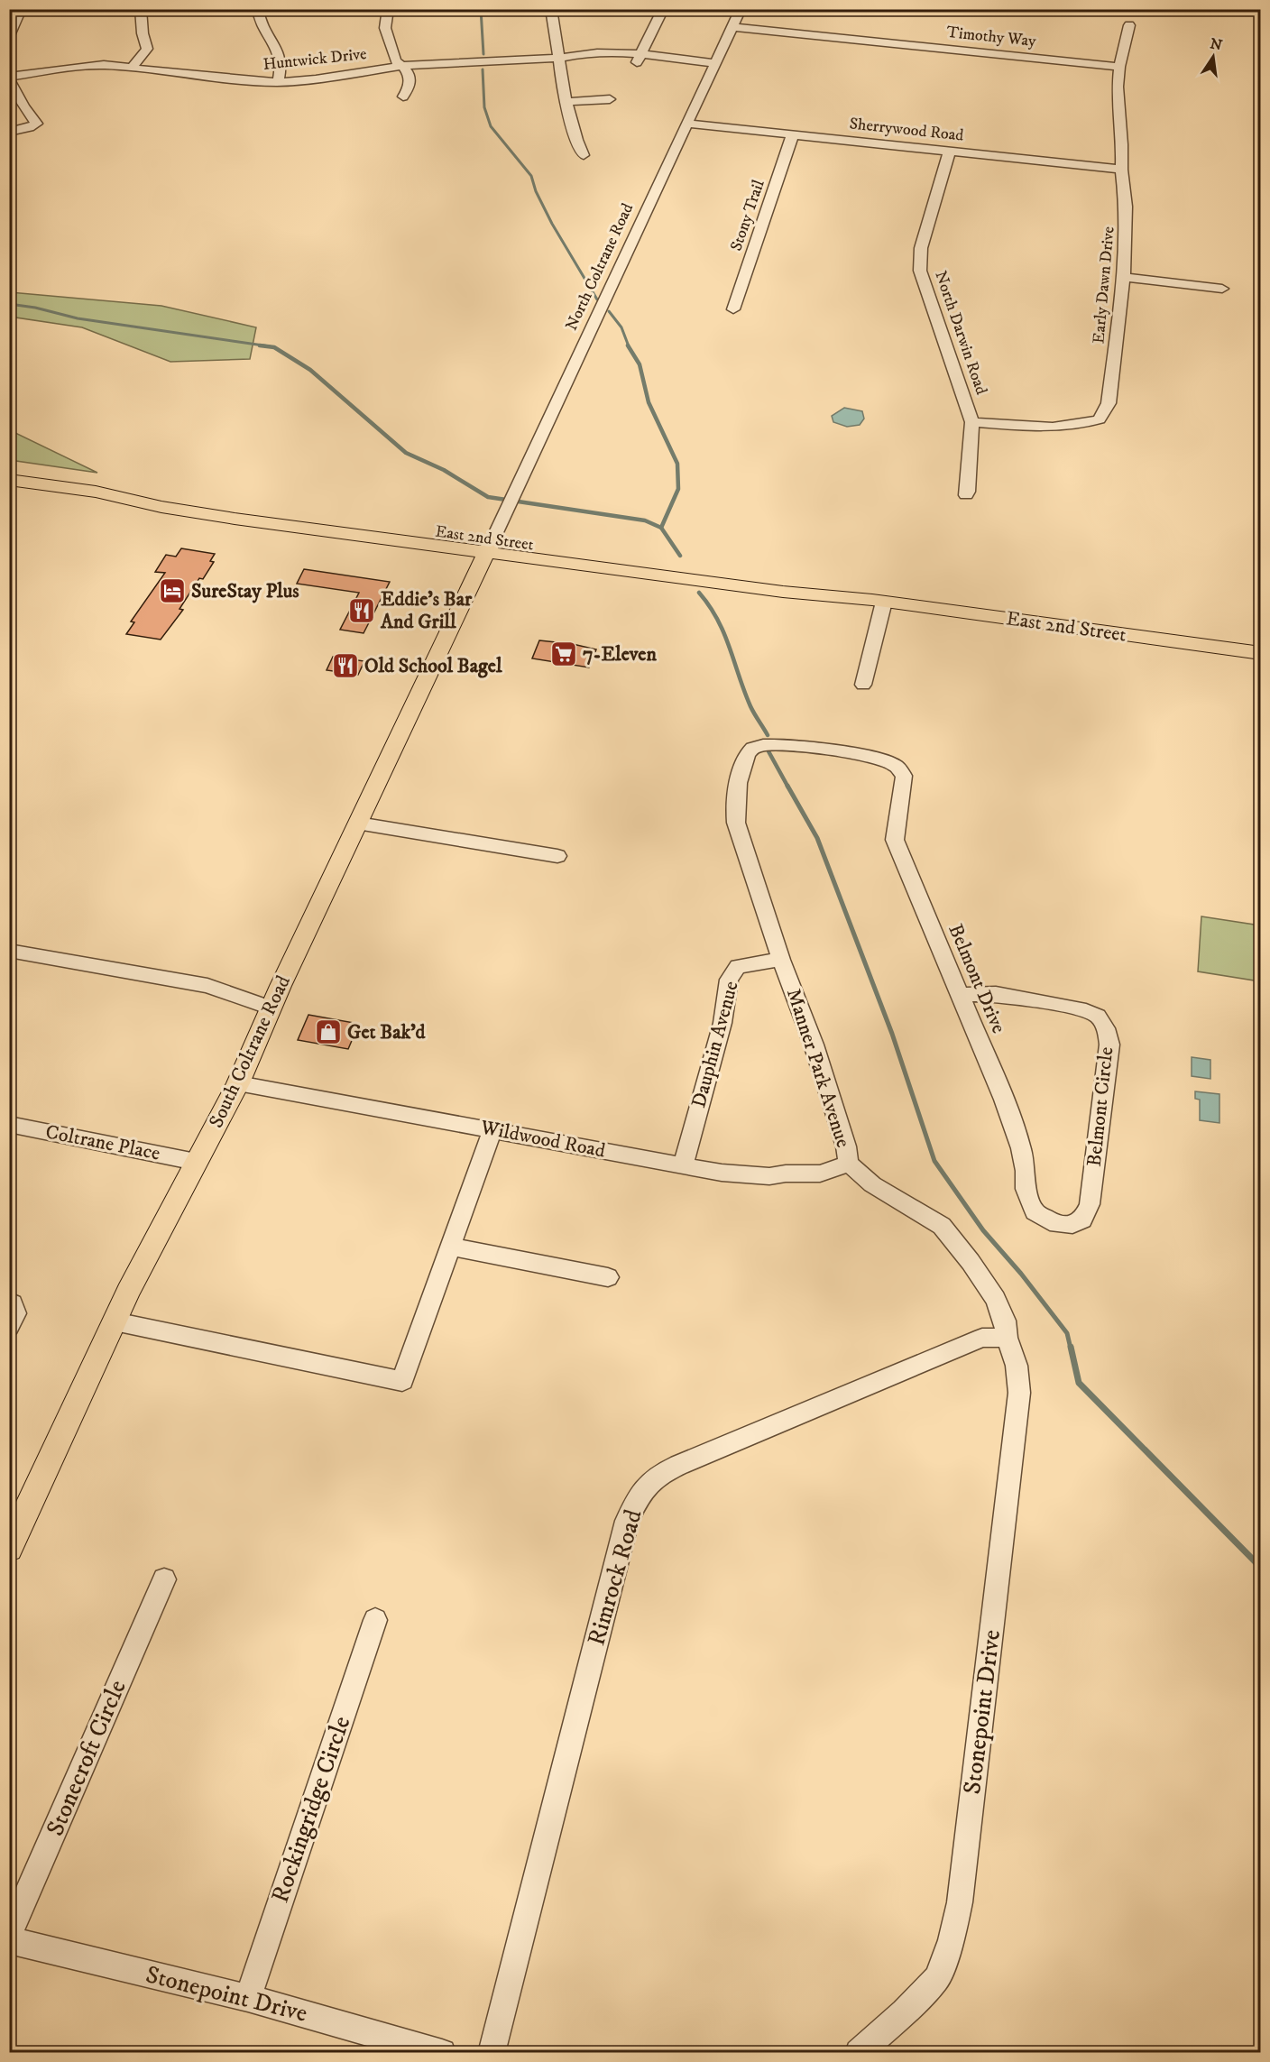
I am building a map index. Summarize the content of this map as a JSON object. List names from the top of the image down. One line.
{"streets":{"main road":["East 2nd Street","South Coltrane Road"],"street":["Timothy Way","Huntwick Drive","Sherrywood Road","Stony Trail","North Coltrane Road","Early Dawn Drive","North Darwin Road","Belmont Drive","Dauphin Avenue","Manner Park Avenue","Belmont Circle","Wildwood Road","Coltrane Place","Rimrock Road","Stonepoint Drive","Stonecroft Circle","Rockingridge Circle"]},"crossings":[["Timothy Way","North Coltrane Road"],["Timothy Way","Early Dawn Drive"],["Huntwick Drive","North Coltrane Road"],["Sherrywood Road","Stony Trail"],["Sherrywood Road","North Coltrane Road"],["Sherrywood Road","Early Dawn Drive"],["Sherrywood Road","North Darwin Road"],["North Coltrane Road","East 2nd Street"],["North Coltrane Road","South Coltrane Road"],["Early Dawn Drive","North Darwin Road"],["East 2nd Street","South Coltrane Road"],["Belmont Drive","Manner Park Avenue"],["Belmont Drive","Belmont Circle"],["Dauphin Avenue","Manner Park Avenue"],["Dauphin Avenue","Wildwood Road"],["South Coltrane Road","Wildwood Road"],["South Coltrane Road","Coltrane Place"],["Manner Park Avenue","Wildwood Road"],["Manner Park Avenue","Rimrock Road"],["Manner Park Avenue","Stonepoint Drive"],["Rimrock Road","Stonepoint Drive"],["Stonepoint Drive","Stonecroft Circle"],["Stonepoint Drive","Rockingridge Circle"]],"places":{"hotel":["SureStay Plus"],"restaurant":["Eddie's Bar And Grill","Old School Bagel"],"supermarket":["7-Eleven"],"shop":["Get Bak'd"]},"north":"top"}
